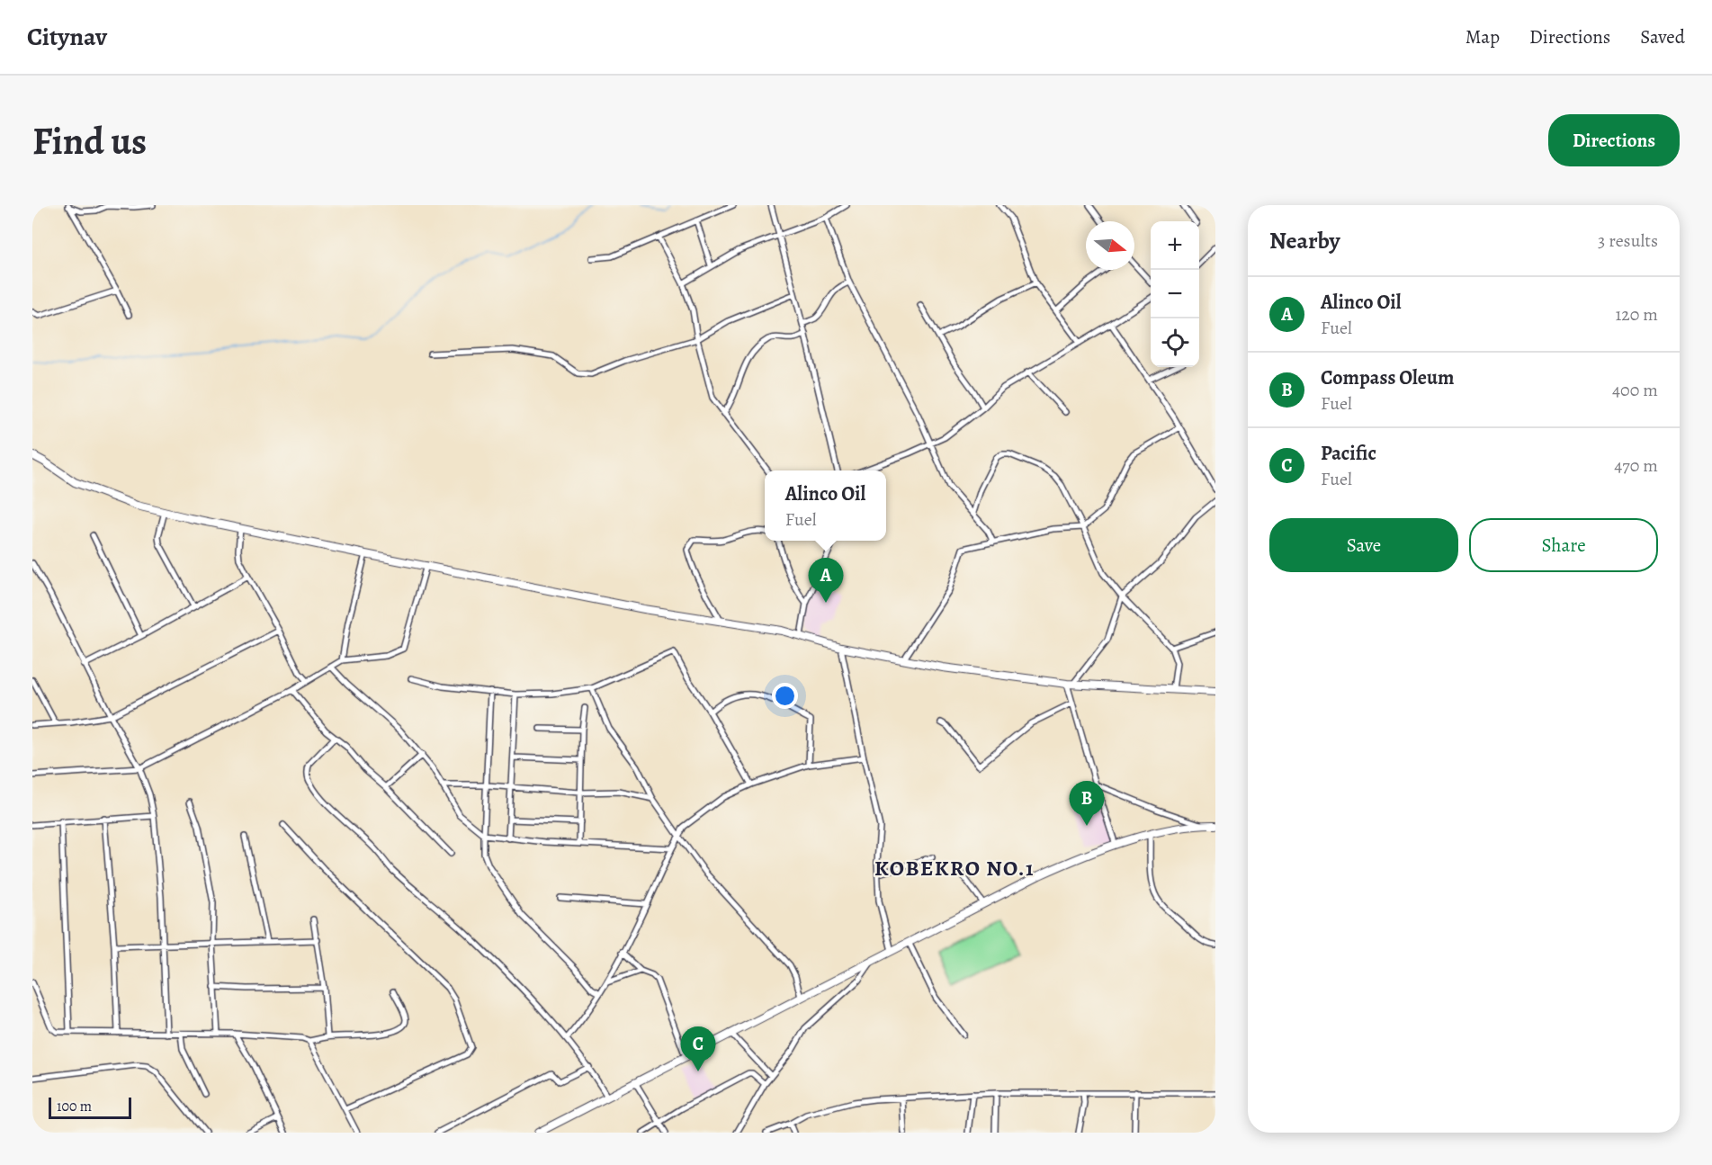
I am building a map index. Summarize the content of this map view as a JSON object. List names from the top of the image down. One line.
{"districts":["KOBEKRO NO.1"],"scale_bar":"100 m","north":"right","page":{"header":"Citynav","nav":["Map","Directions","Saved"],"buttons":["Directions",["Save","Share"]],"title":"Find us","heading":["Nearby","3 results"],"map_buttons":["+","−"],"list":[{"mark":"A","name":"Alinco Oil","note":"Fuel","value":"120 m"},{"mark":"B","name":"Compass Oleum","note":"Fuel","value":"400 m"},{"mark":"C","name":"Pacific","note":"Fuel","value":"470 m"}],"popup":["Alinco Oil","Fuel"],"pins":["A","B","C"],"scale":"100 m"}}
